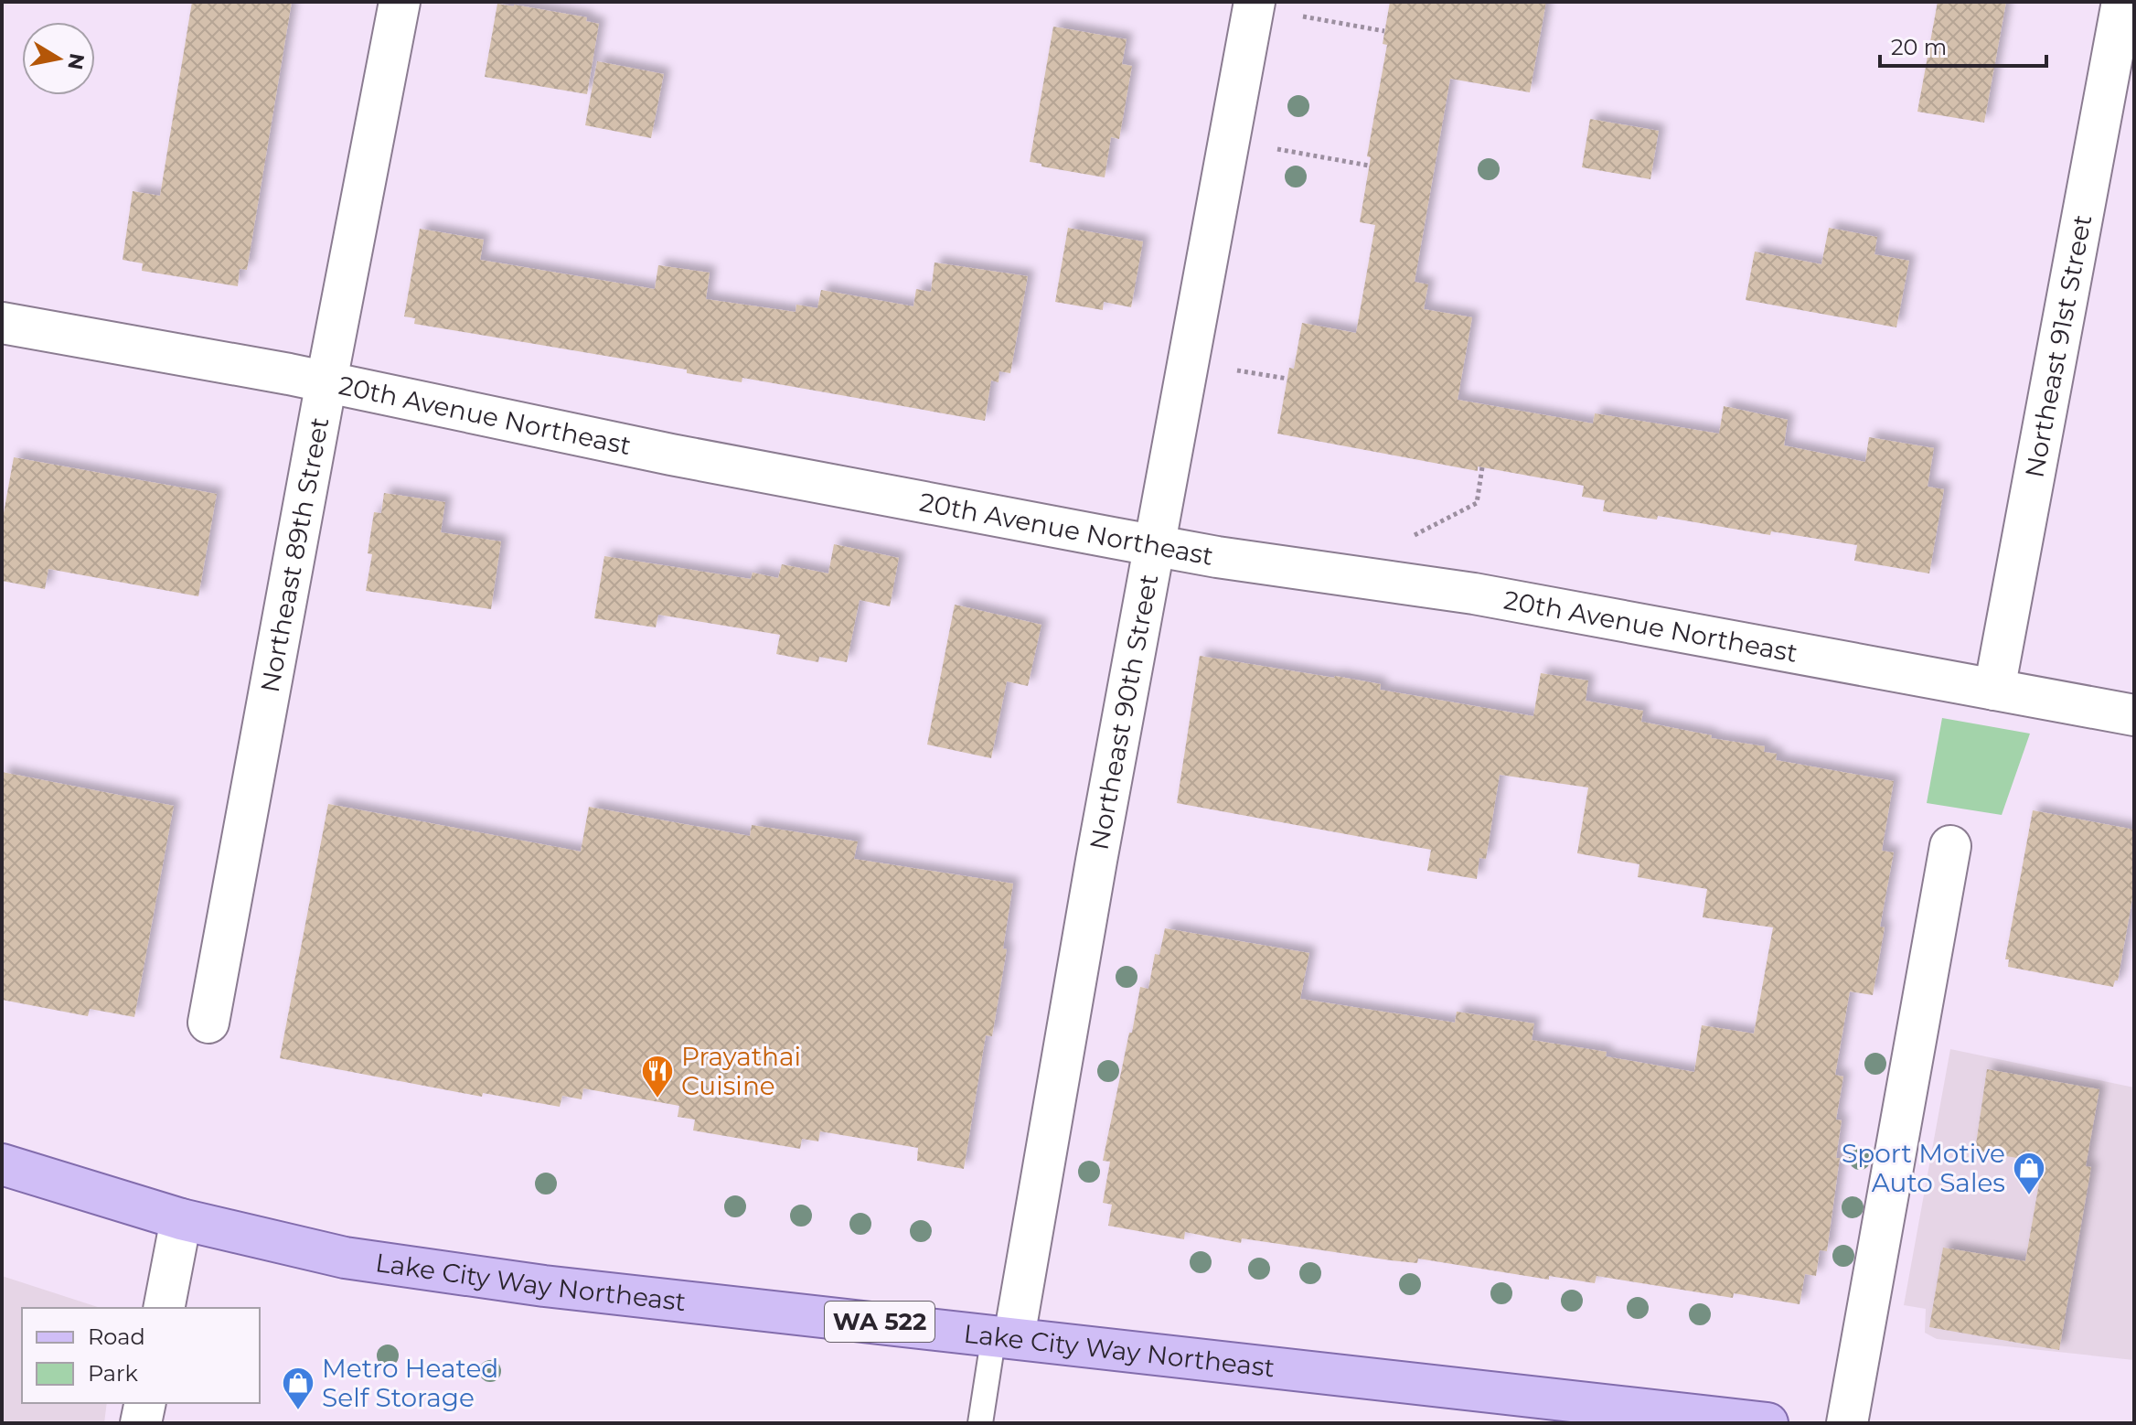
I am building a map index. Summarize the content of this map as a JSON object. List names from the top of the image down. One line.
{"streets":{"main road":["Lake City Way Northeast","WA 522"],"street":["Northeast 91st Street","20th Avenue Northeast","Northeast 89th Street","Northeast 90th Street"]},"crossings":[["Northeast 91st Street","20th Avenue Northeast"],["20th Avenue Northeast","Northeast 89th Street"],["20th Avenue Northeast","Northeast 90th Street"],["Northeast 90th Street","Lake City Way Northeast"]],"places":{"restaurant":["Prayathai Cuisine"],"shop":["Sport Motive Auto Sales","Metro Heated Self Storage"]},"legend":["Road","Park"],"scale_bar":"20 m","north":"right"}
